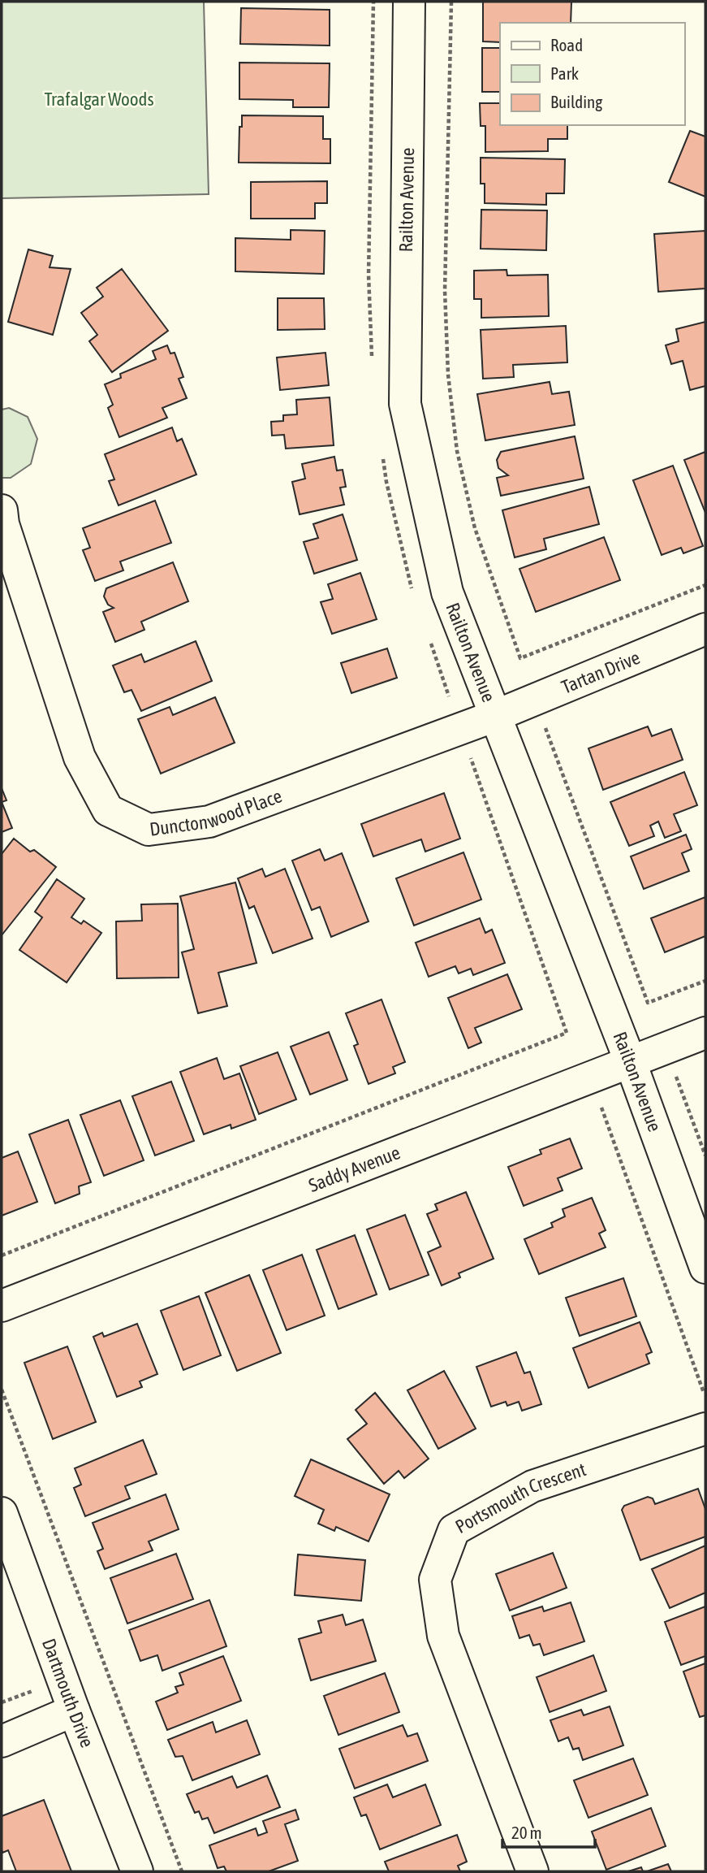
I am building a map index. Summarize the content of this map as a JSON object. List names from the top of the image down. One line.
{"streets":{"street":["Railton Avenue","Tartan Drive","Dunctonwood Place","Saddy Avenue","Portsmouth Crescent","Dartmouth Drive"]},"crossings":[["Railton Avenue","Tartan Drive"],["Railton Avenue","Dunctonwood Place"],["Railton Avenue","Saddy Avenue"],["Tartan Drive","Dunctonwood Place"]],"parks":["Trafalgar Woods"],"legend":["Road","Park","Building"],"scale_bar":"20 m"}
